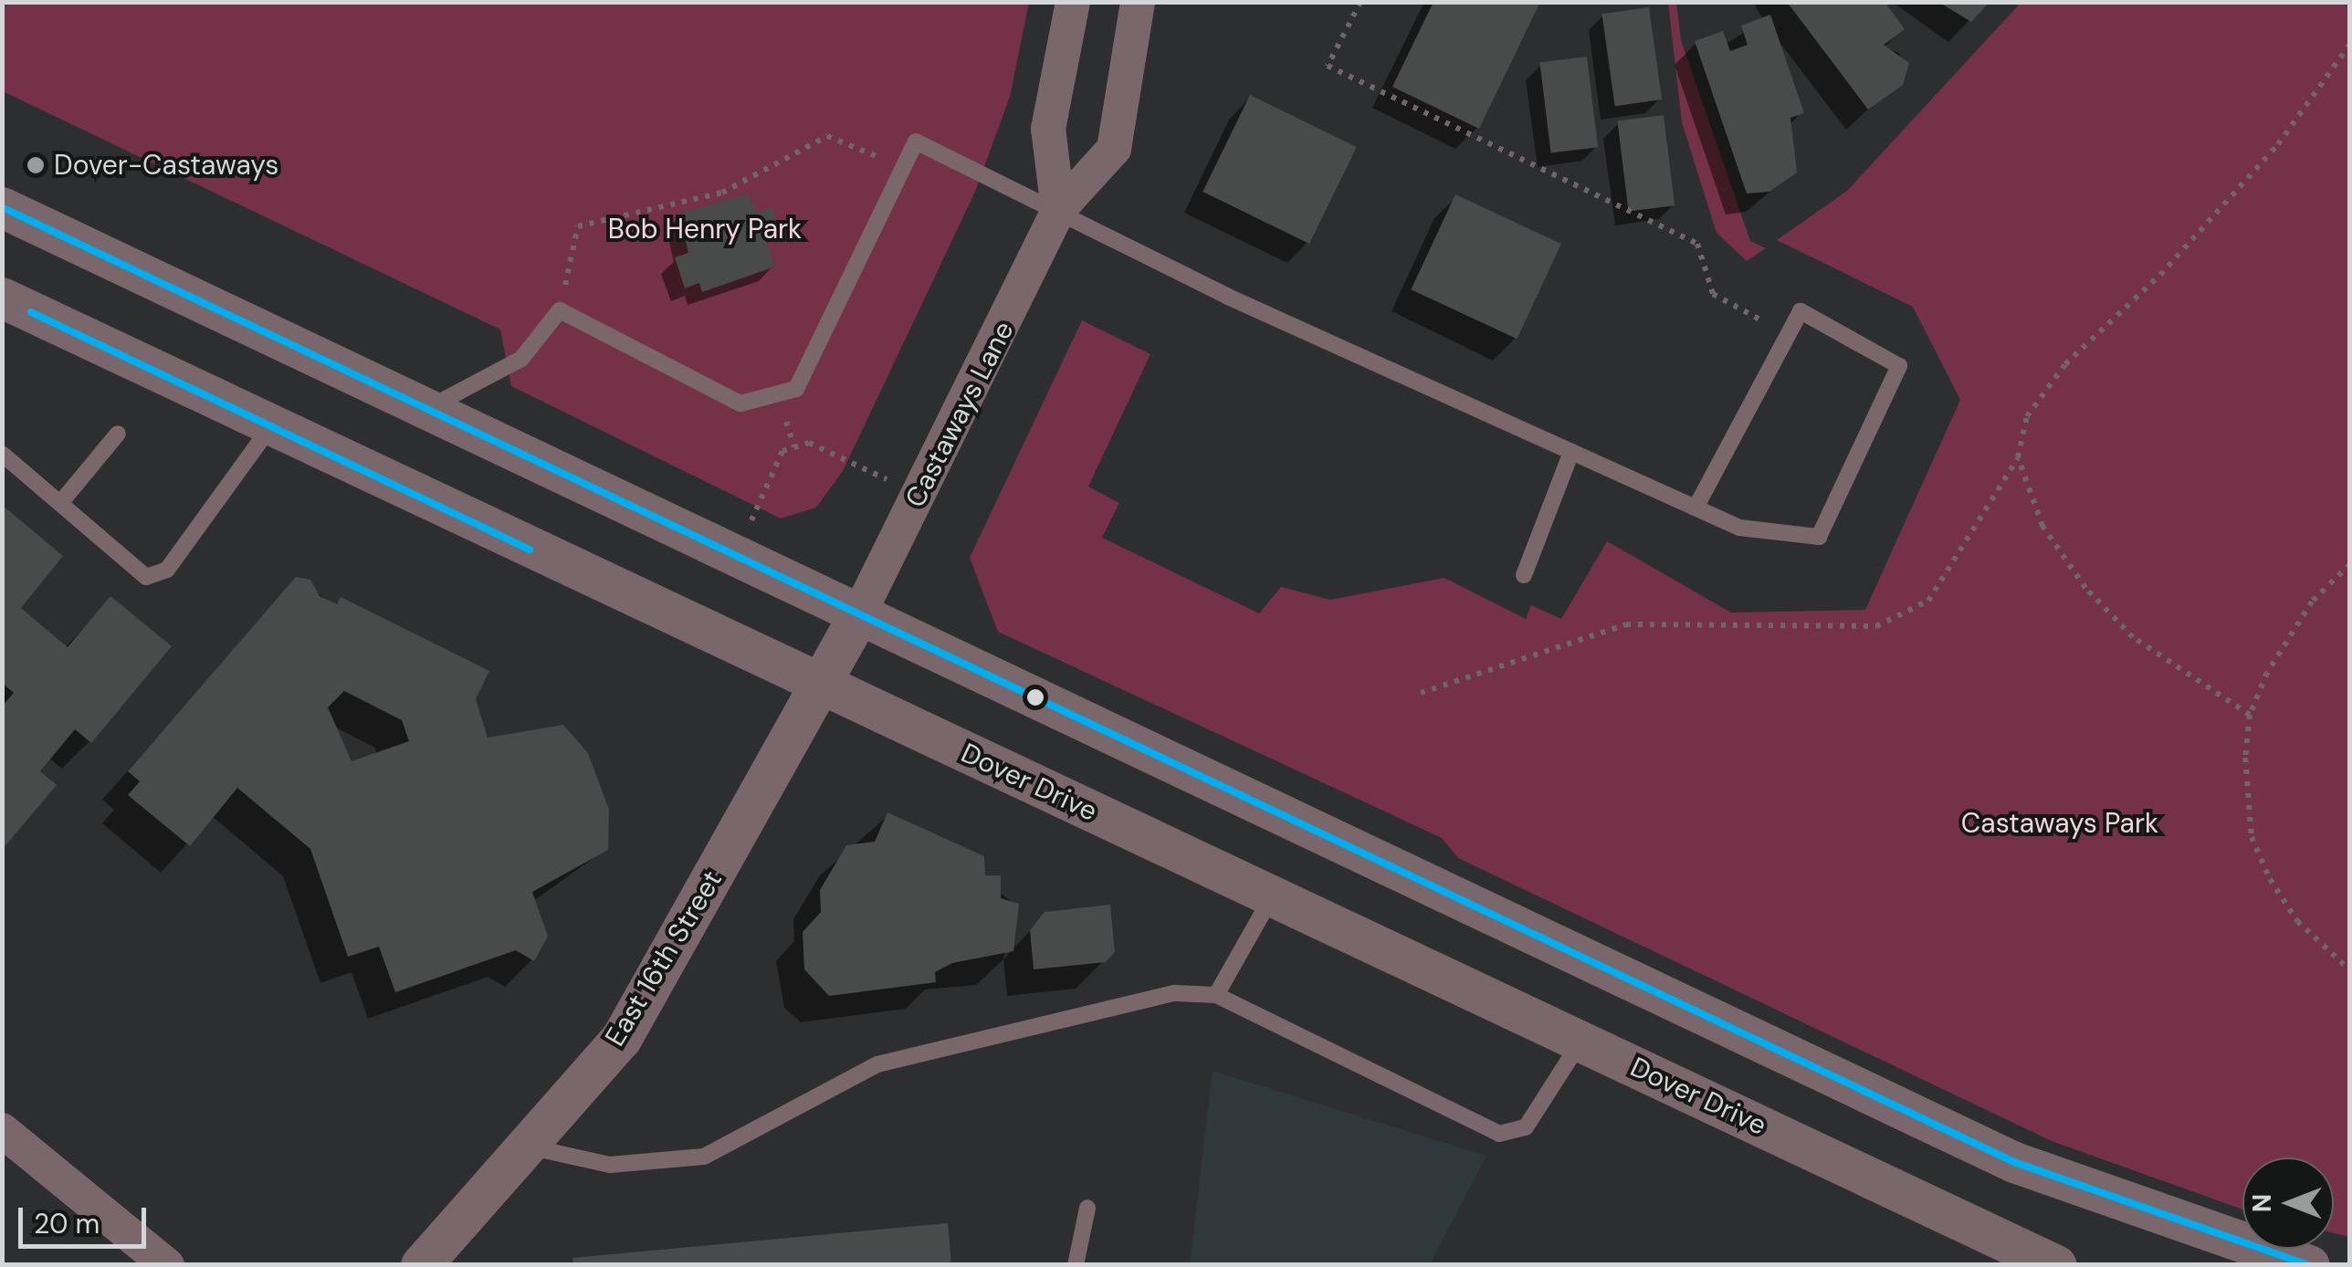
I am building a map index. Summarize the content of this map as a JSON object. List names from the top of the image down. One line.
{"streets":{"street":["Castaways Lane","Dover Drive","East 16th Street"]},"crossings":[["Castaways Lane","East 16th Street"],["Dover Drive","East 16th Street"]],"parks":["Bob Henry Park","Castaways Park"],"places":["Dover-Castaways"],"scale_bar":"20 m","north":"left"}
